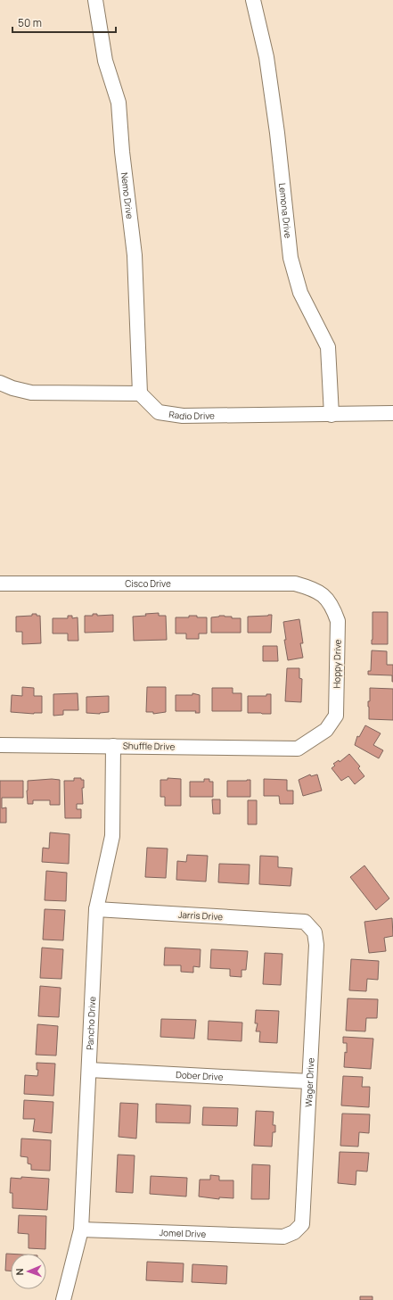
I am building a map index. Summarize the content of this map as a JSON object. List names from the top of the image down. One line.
{"streets":{"street":["Nemo Drive","Lemona Drive","Radio Drive","Cisco Drive","Hoppy Drive","Shuffle Drive","Jarris Drive","Pancho Drive","Dober Drive","Wager Drive","Jomel Drive"]},"crossings":[["Nemo Drive","Radio Drive"],["Lemona Drive","Radio Drive"],["Cisco Drive","Hoppy Drive"],["Hoppy Drive","Shuffle Drive"],["Shuffle Drive","Pancho Drive"],["Jarris Drive","Pancho Drive"],["Jarris Drive","Wager Drive"],["Pancho Drive","Dober Drive"],["Pancho Drive","Jomel Drive"],["Dober Drive","Wager Drive"],["Wager Drive","Jomel Drive"]],"scale_bar":"50 m","north":"left"}
